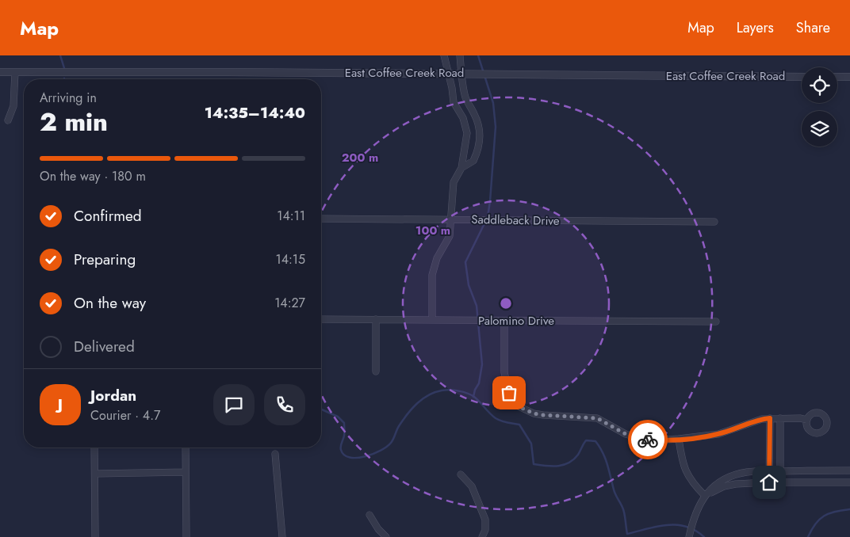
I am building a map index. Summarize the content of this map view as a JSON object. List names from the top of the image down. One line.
{"streets":{"street":["East Coffee Creek Road","Saddleback Drive","Palomino Drive"]},"page":{"header":"Map","nav":["Map","Layers","Share"],"heading":["2 min","Arriving in","14:35–14:40"],"panel":["Jordan","Courier · 4.7"],"bar":"On the way · 180 m","list":[["Confirmed","14:11"],["Preparing","14:15"],["On the way","14:27"],"Delivered"],"round":"J"},"rings":["200 m","100 m"]}
